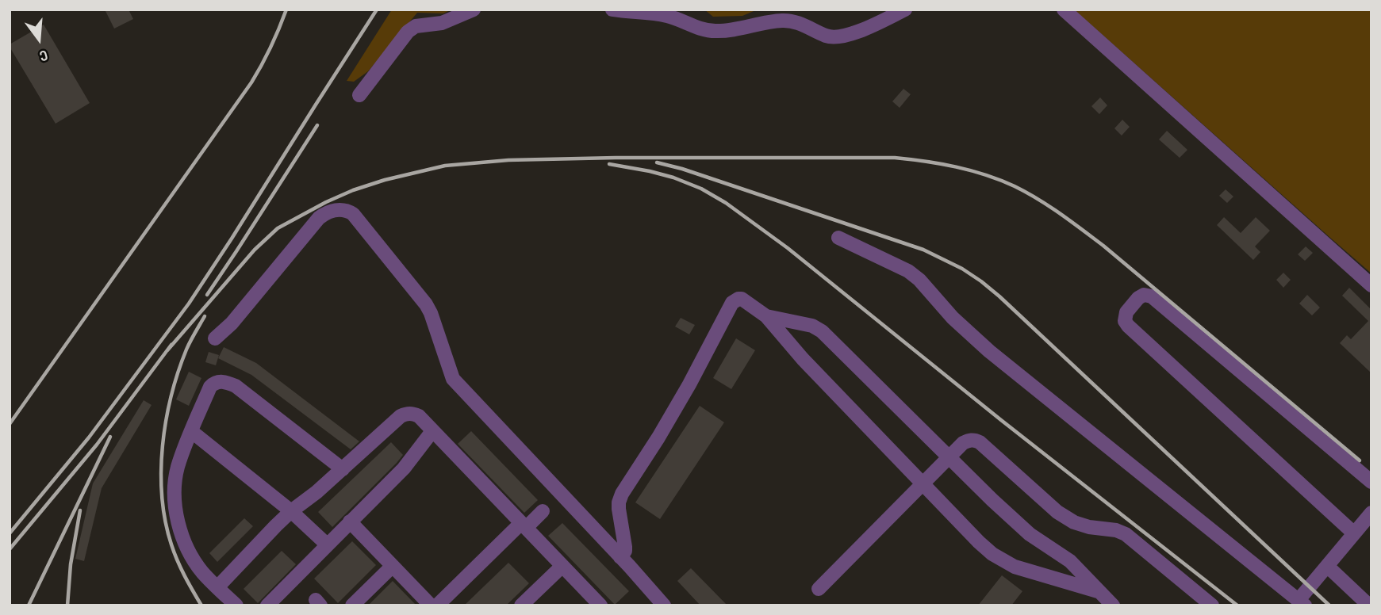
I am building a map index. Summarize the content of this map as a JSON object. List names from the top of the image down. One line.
{"north":"bottom"}
